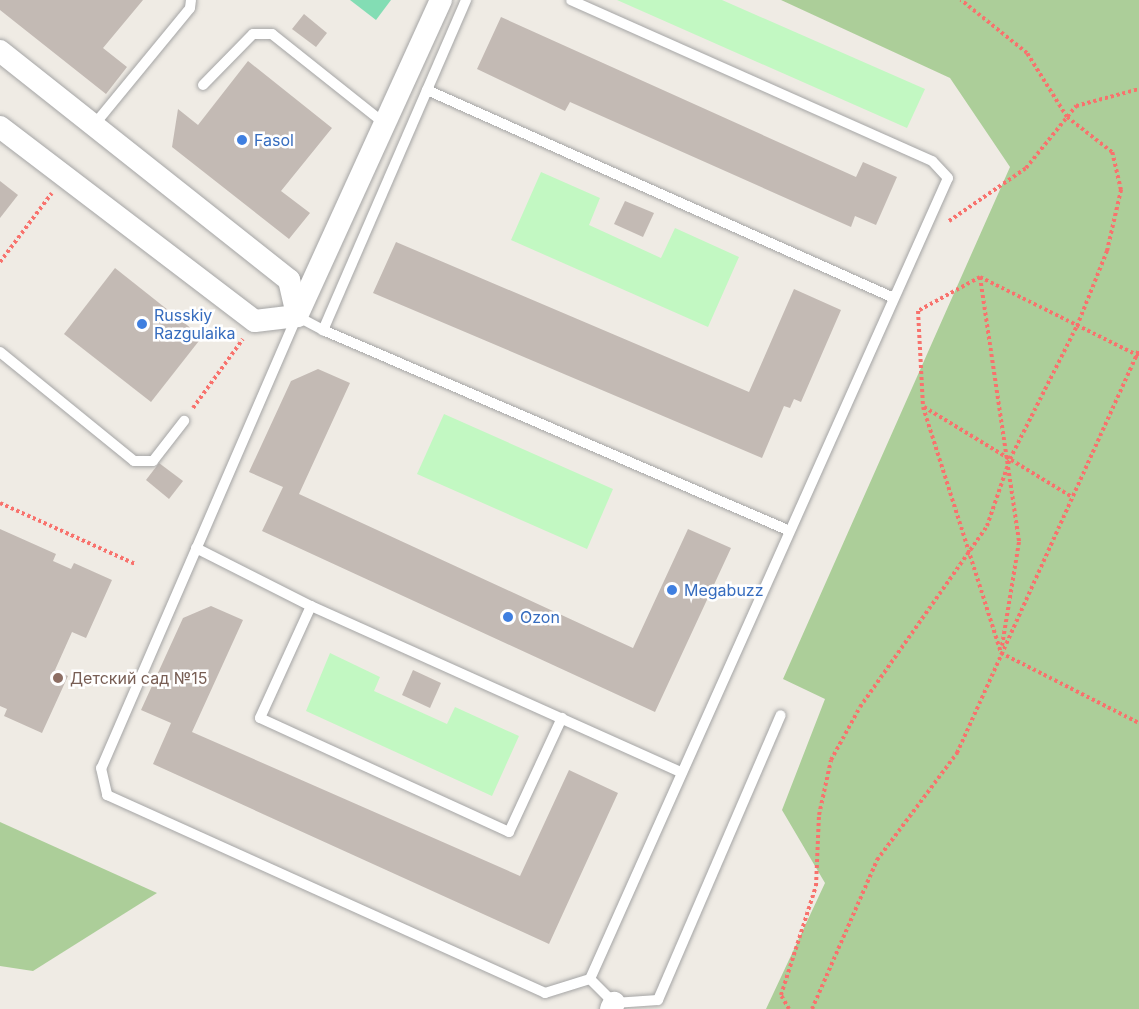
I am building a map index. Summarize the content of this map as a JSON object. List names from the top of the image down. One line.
{"places":["Fasol","Russkiy Razgulaika","Megabuzz","Ozon","Детский сад №15"]}
